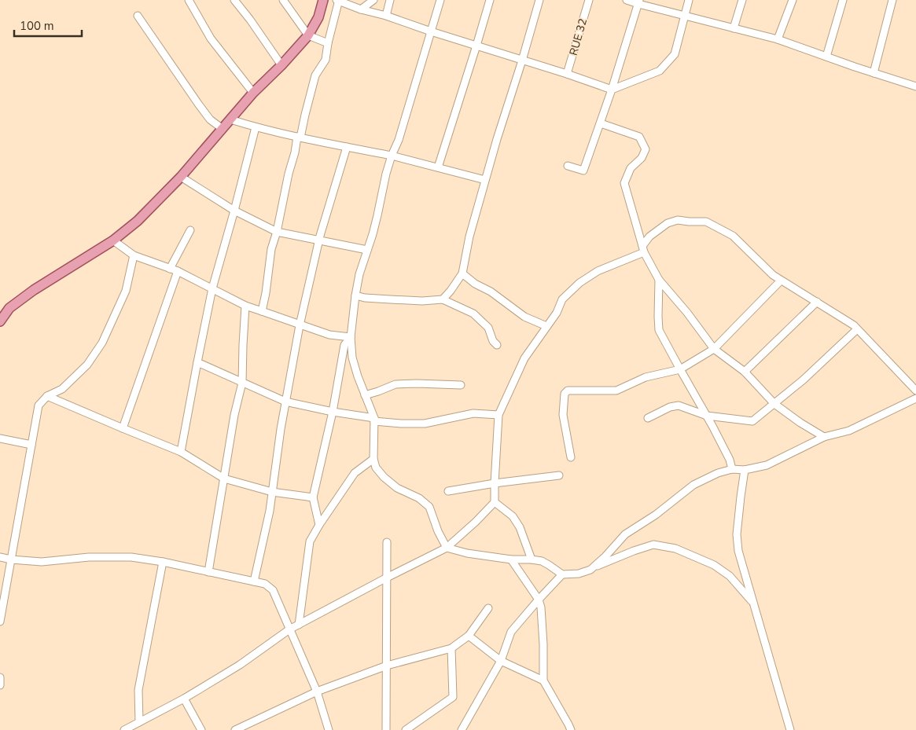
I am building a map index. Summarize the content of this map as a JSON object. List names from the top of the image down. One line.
{"streets":{"street":["RUE 32"]},"scale_bar":"100 m"}
